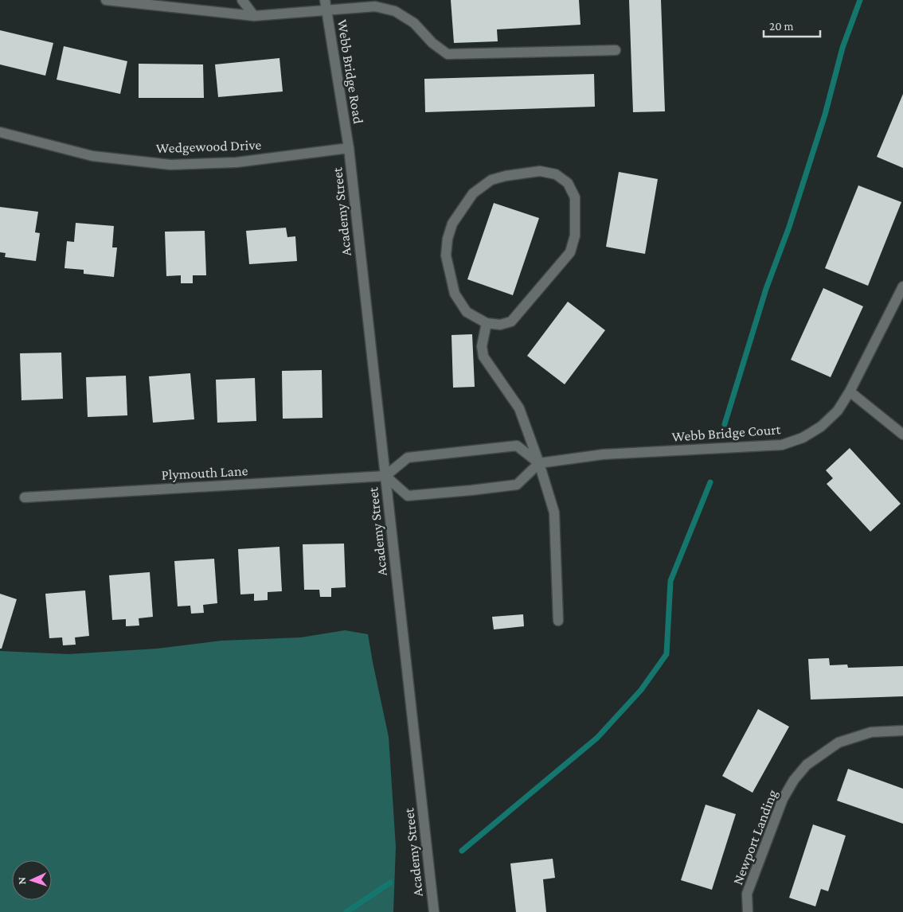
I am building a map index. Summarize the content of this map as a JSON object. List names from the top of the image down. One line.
{"streets":{"street":["Webb Bridge Road","Wedgewood Drive","Academy Street","Webb Bridge Court","Plymouth Lane","Newport Landing"]},"crossings":[["Webb Bridge Road","Wedgewood Drive"],["Webb Bridge Road","Academy Street"],["Wedgewood Drive","Academy Street"],["Academy Street","Plymouth Lane"]],"scale_bar":"20 m","north":"left"}
